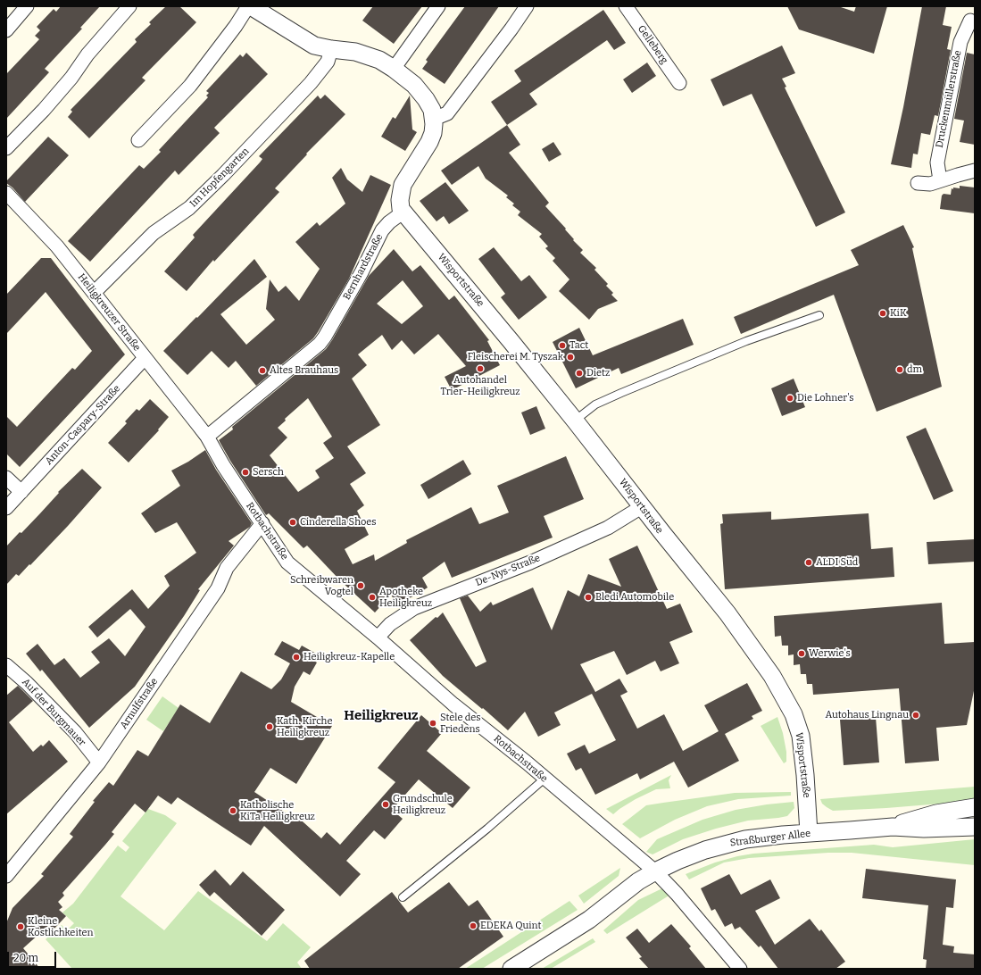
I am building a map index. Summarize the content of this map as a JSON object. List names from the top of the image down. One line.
{"streets":{"street":["Gelleberg","Druckenmüllerstraße","Im Hopfengarten","Bernhardstraße","Wisportstraße","Heiligkreuzer Straße","Anton-Caspary-Straße","Rotbachstraße","De-Nys-Straße","Arnulfstraße","Auf der Burgmauer","Straßburger Allee"]},"crossings":[["Im Hopfengarten","Heiligkreuzer Straße"],["Bernhardstraße","Wisportstraße"],["Bernhardstraße","Heiligkreuzer Straße"],["Bernhardstraße","Rotbachstraße"],["Wisportstraße","De-Nys-Straße"],["Wisportstraße","Straßburger Allee"],["Heiligkreuzer Straße","Anton-Caspary-Straße"],["Heiligkreuzer Straße","Rotbachstraße"],["Rotbachstraße","De-Nys-Straße"],["Rotbachstraße","Arnulfstraße"],["Rotbachstraße","Straßburger Allee"],["Arnulfstraße","Auf der Burgmauer"]],"districts":["Heiligkreuz"],"places":["KiK","Tact","Fleischerei M. Tyszak","Autohandel Trier-Heiligkreuz","dm","Altes Brauhaus","Dietz","Die Lohner's","Sersch","Cinderella Shoes","ALDI Süd","Schreibwaren Vogtel","Apotheke Heiligkreuz","Bledi Automobile","Werwie's","Heiligkreuz-Kapelle","Autohaus Lingnau","Stele des Friedens","Kath. Kirche Heiligkreuz","Grundschule Heiligkreuz","Katholische KiTa Heiligkreuz","EDEKA Quint","Kleine Köstlichkeiten"],"scale_bar":"20 m"}
